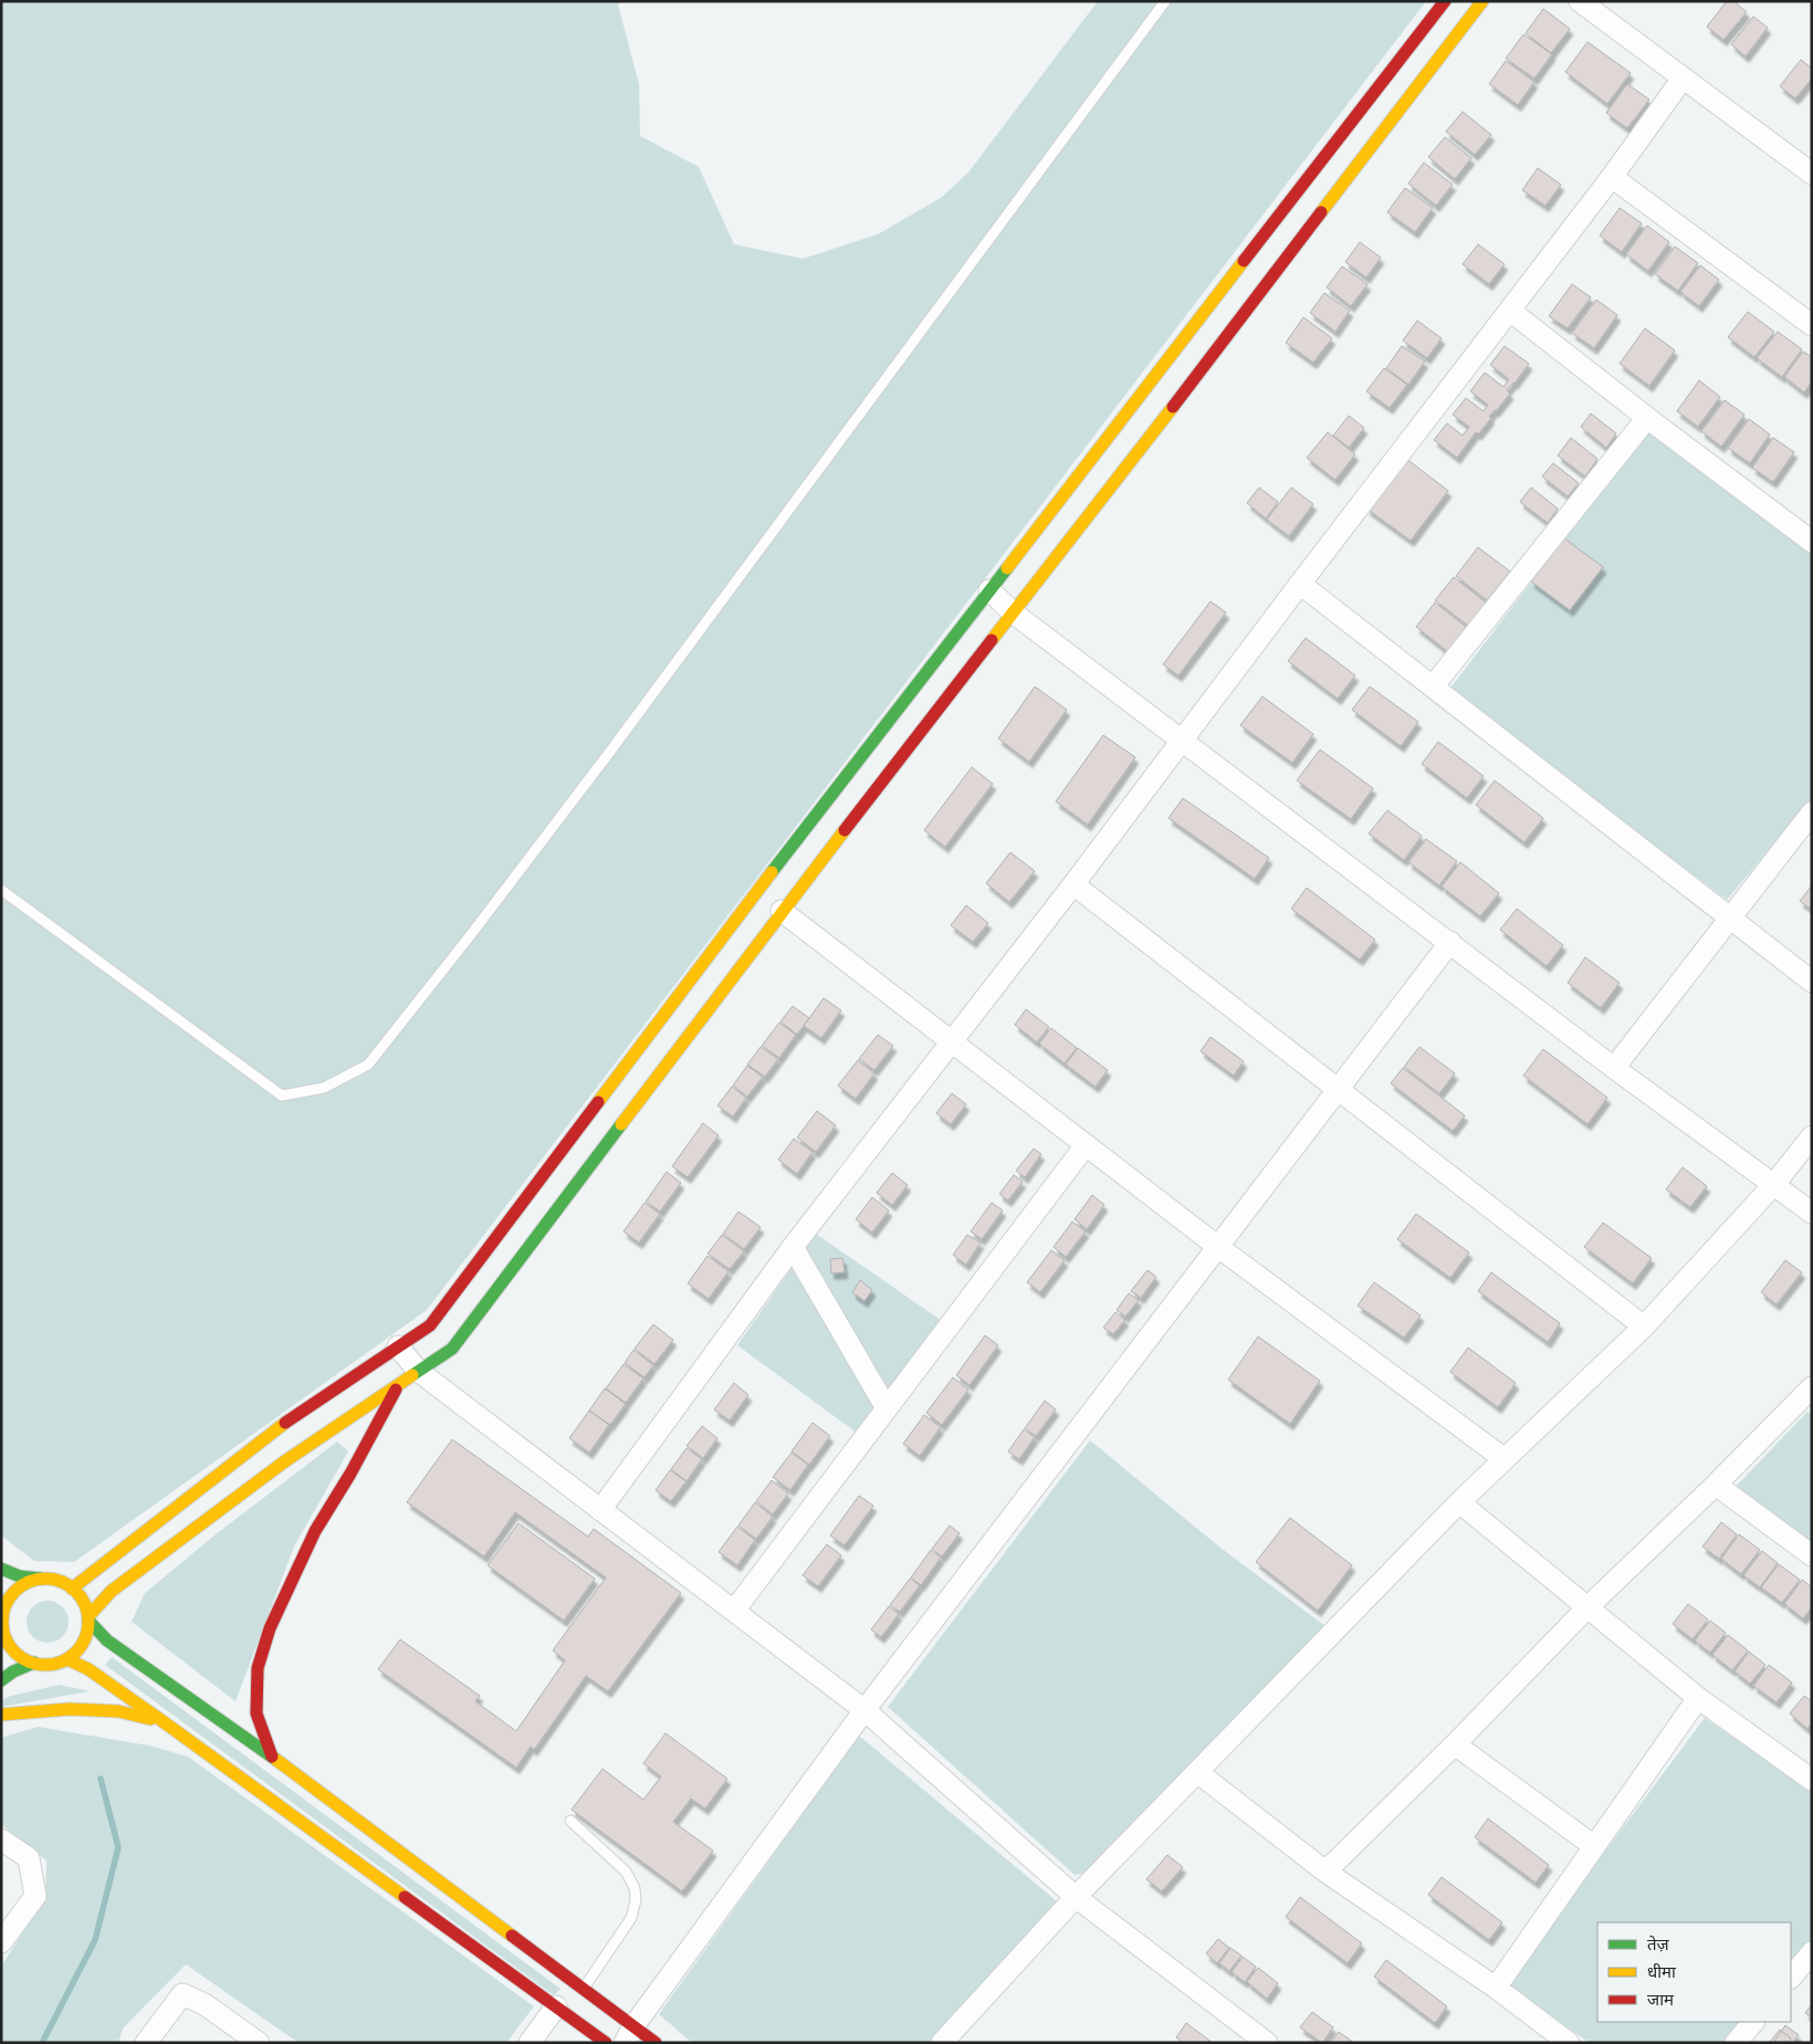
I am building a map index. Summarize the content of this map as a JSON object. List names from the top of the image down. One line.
{"legend":["तेज़","धीमा","जाम"]}
